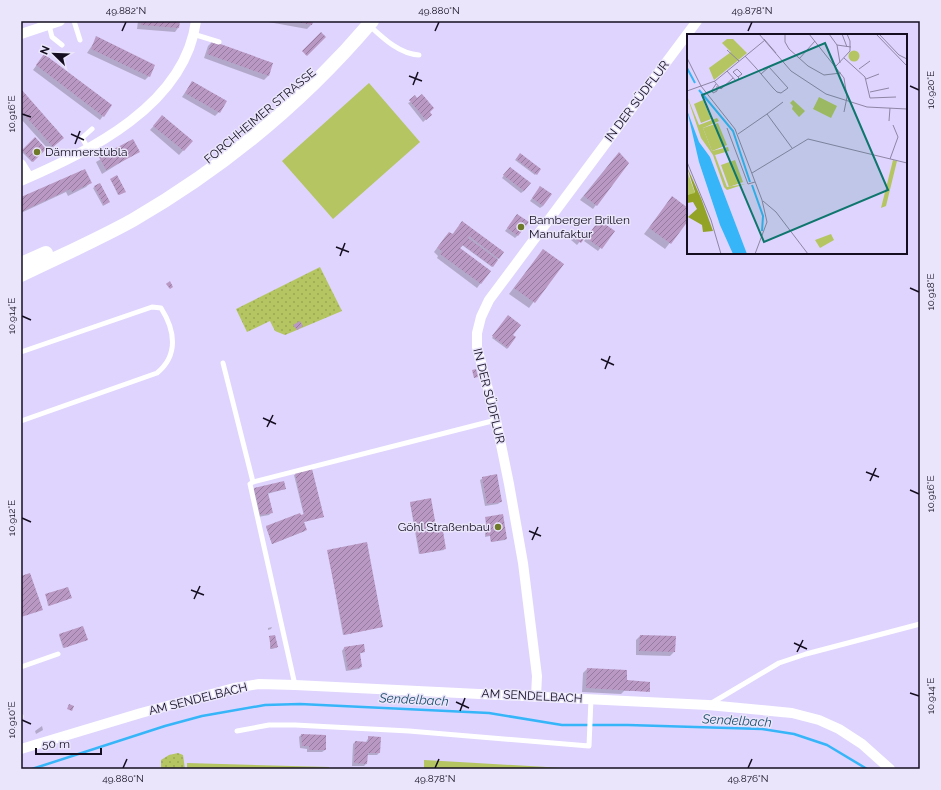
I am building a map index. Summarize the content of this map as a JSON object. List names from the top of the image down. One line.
{"streets":{"street":["IN DER SÜDFLUR","FORCHHEIMER STRASSE","AM SENDELBACH"]},"crossings":[["IN DER SÜDFLUR","AM SENDELBACH"]],"water":["Sendelbach"],"places":["Dämmerstübla","Bamberger Brillen Manufaktur","Göhl Straßenbau"],"scale_bar":"50 m","north":"top left","coordinates":["49.882°N","49.880°N","49.878°N","10.920°E","10.916°E","10.918°E","10.914°E","10.912°E","10.910°E","49.876°N"]}
